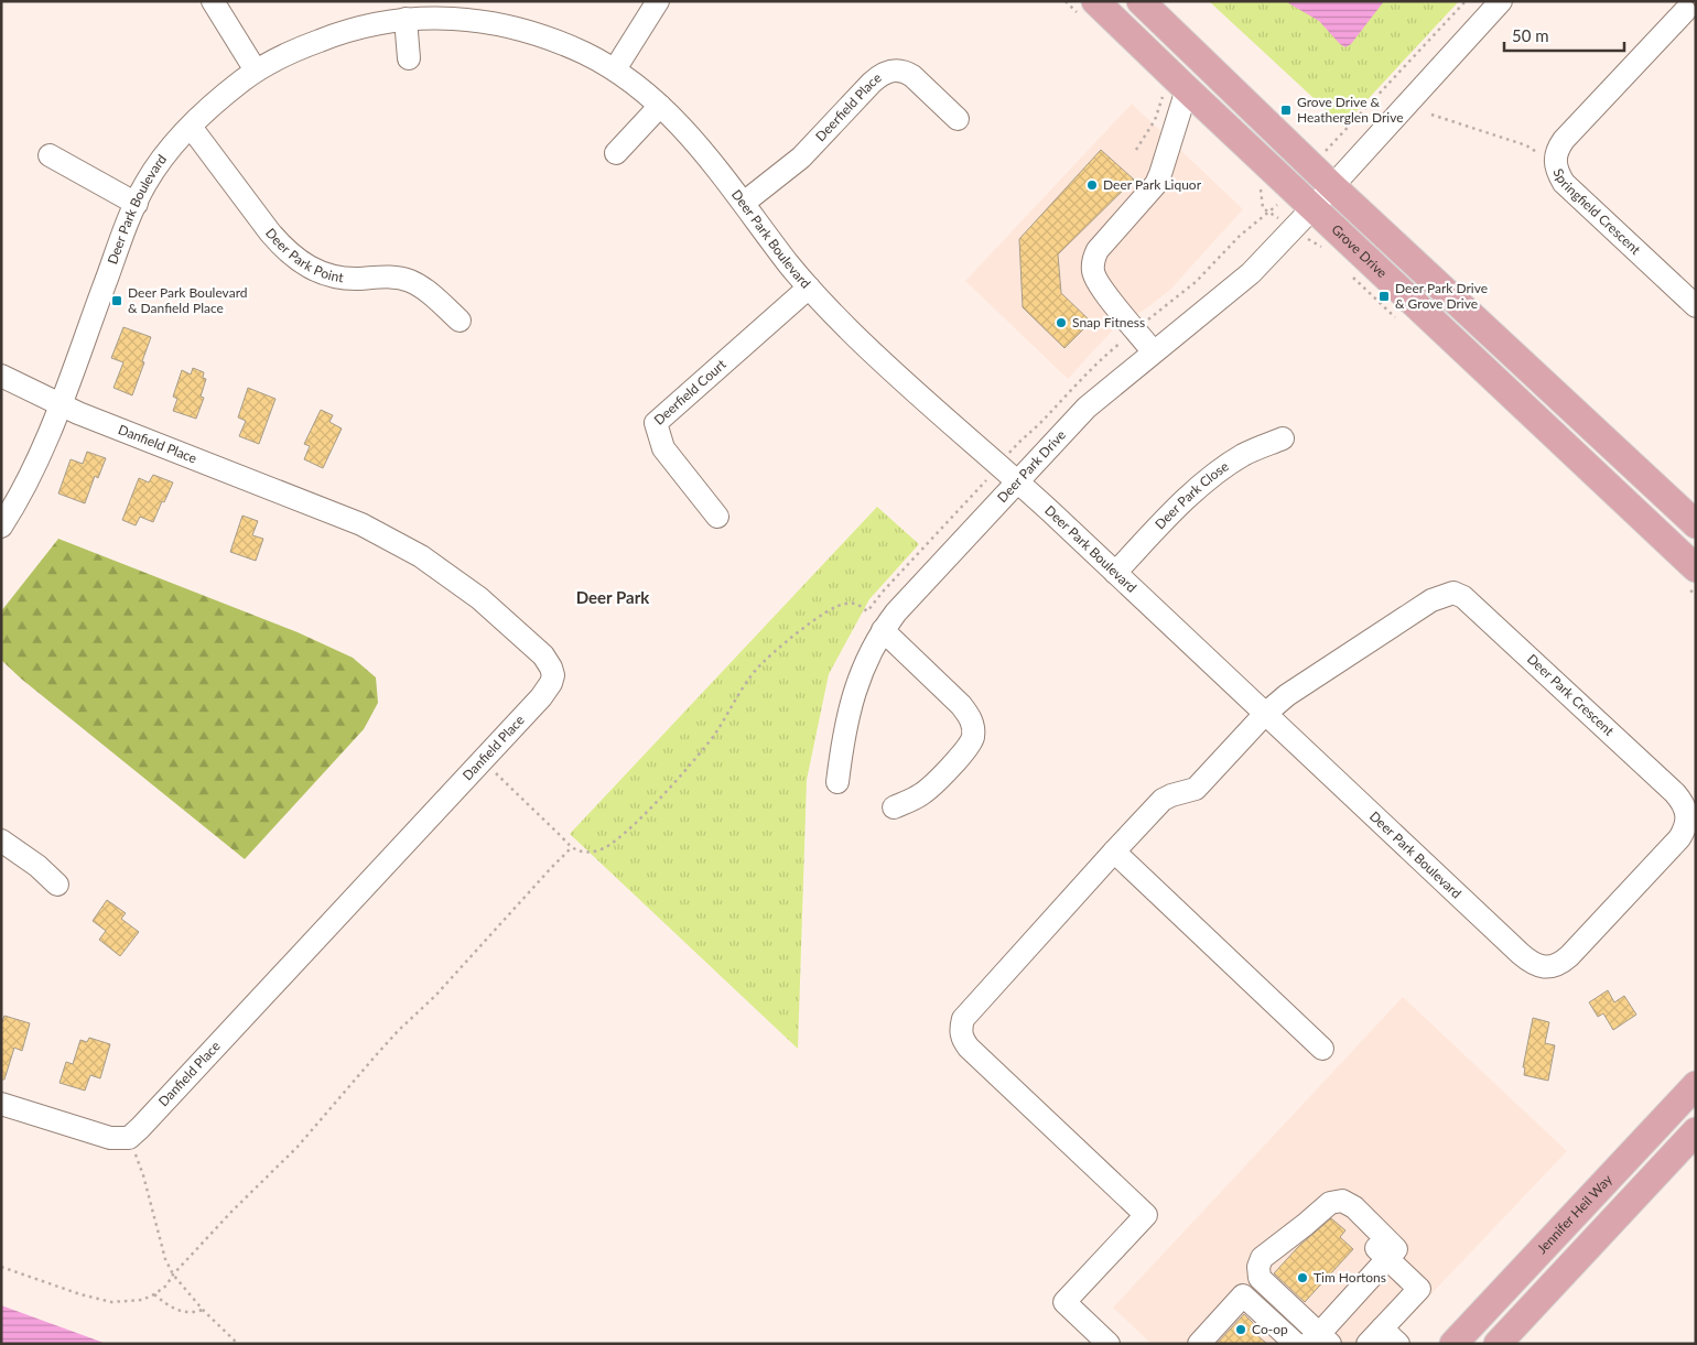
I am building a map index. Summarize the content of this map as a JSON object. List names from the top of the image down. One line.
{"streets":{"main road":["Grove Drive","Jennifer Heil Way"],"street":["Deerfield Place","Deer Park Boulevard","Springfield Crescent","Deer Park Point","Deerfield Court","Danfield Place","Deer Park Drive","Deer Park Close","Deer Park Crescent"]},"crossings":[["Deerfield Place","Deer Park Boulevard"],["Deer Park Boulevard","Deer Park Point"],["Deer Park Boulevard","Deerfield Court"],["Deer Park Boulevard","Danfield Place"],["Deer Park Boulevard","Deer Park Drive"],["Deer Park Boulevard","Deer Park Close"],["Deer Park Boulevard","Deer Park Crescent"],["Grove Drive","Deer Park Drive"]],"districts":["Deer Park"],"places":{"transit":["Grove Drive & Heatherglen Drive","Deer Park Drive & Grove Drive","Deer Park Boulevard & Danfield Place"],"other":["Deer Park Liquor","Snap Fitness","Tim Hortons","Co-op"]},"scale_bar":"50 m"}
